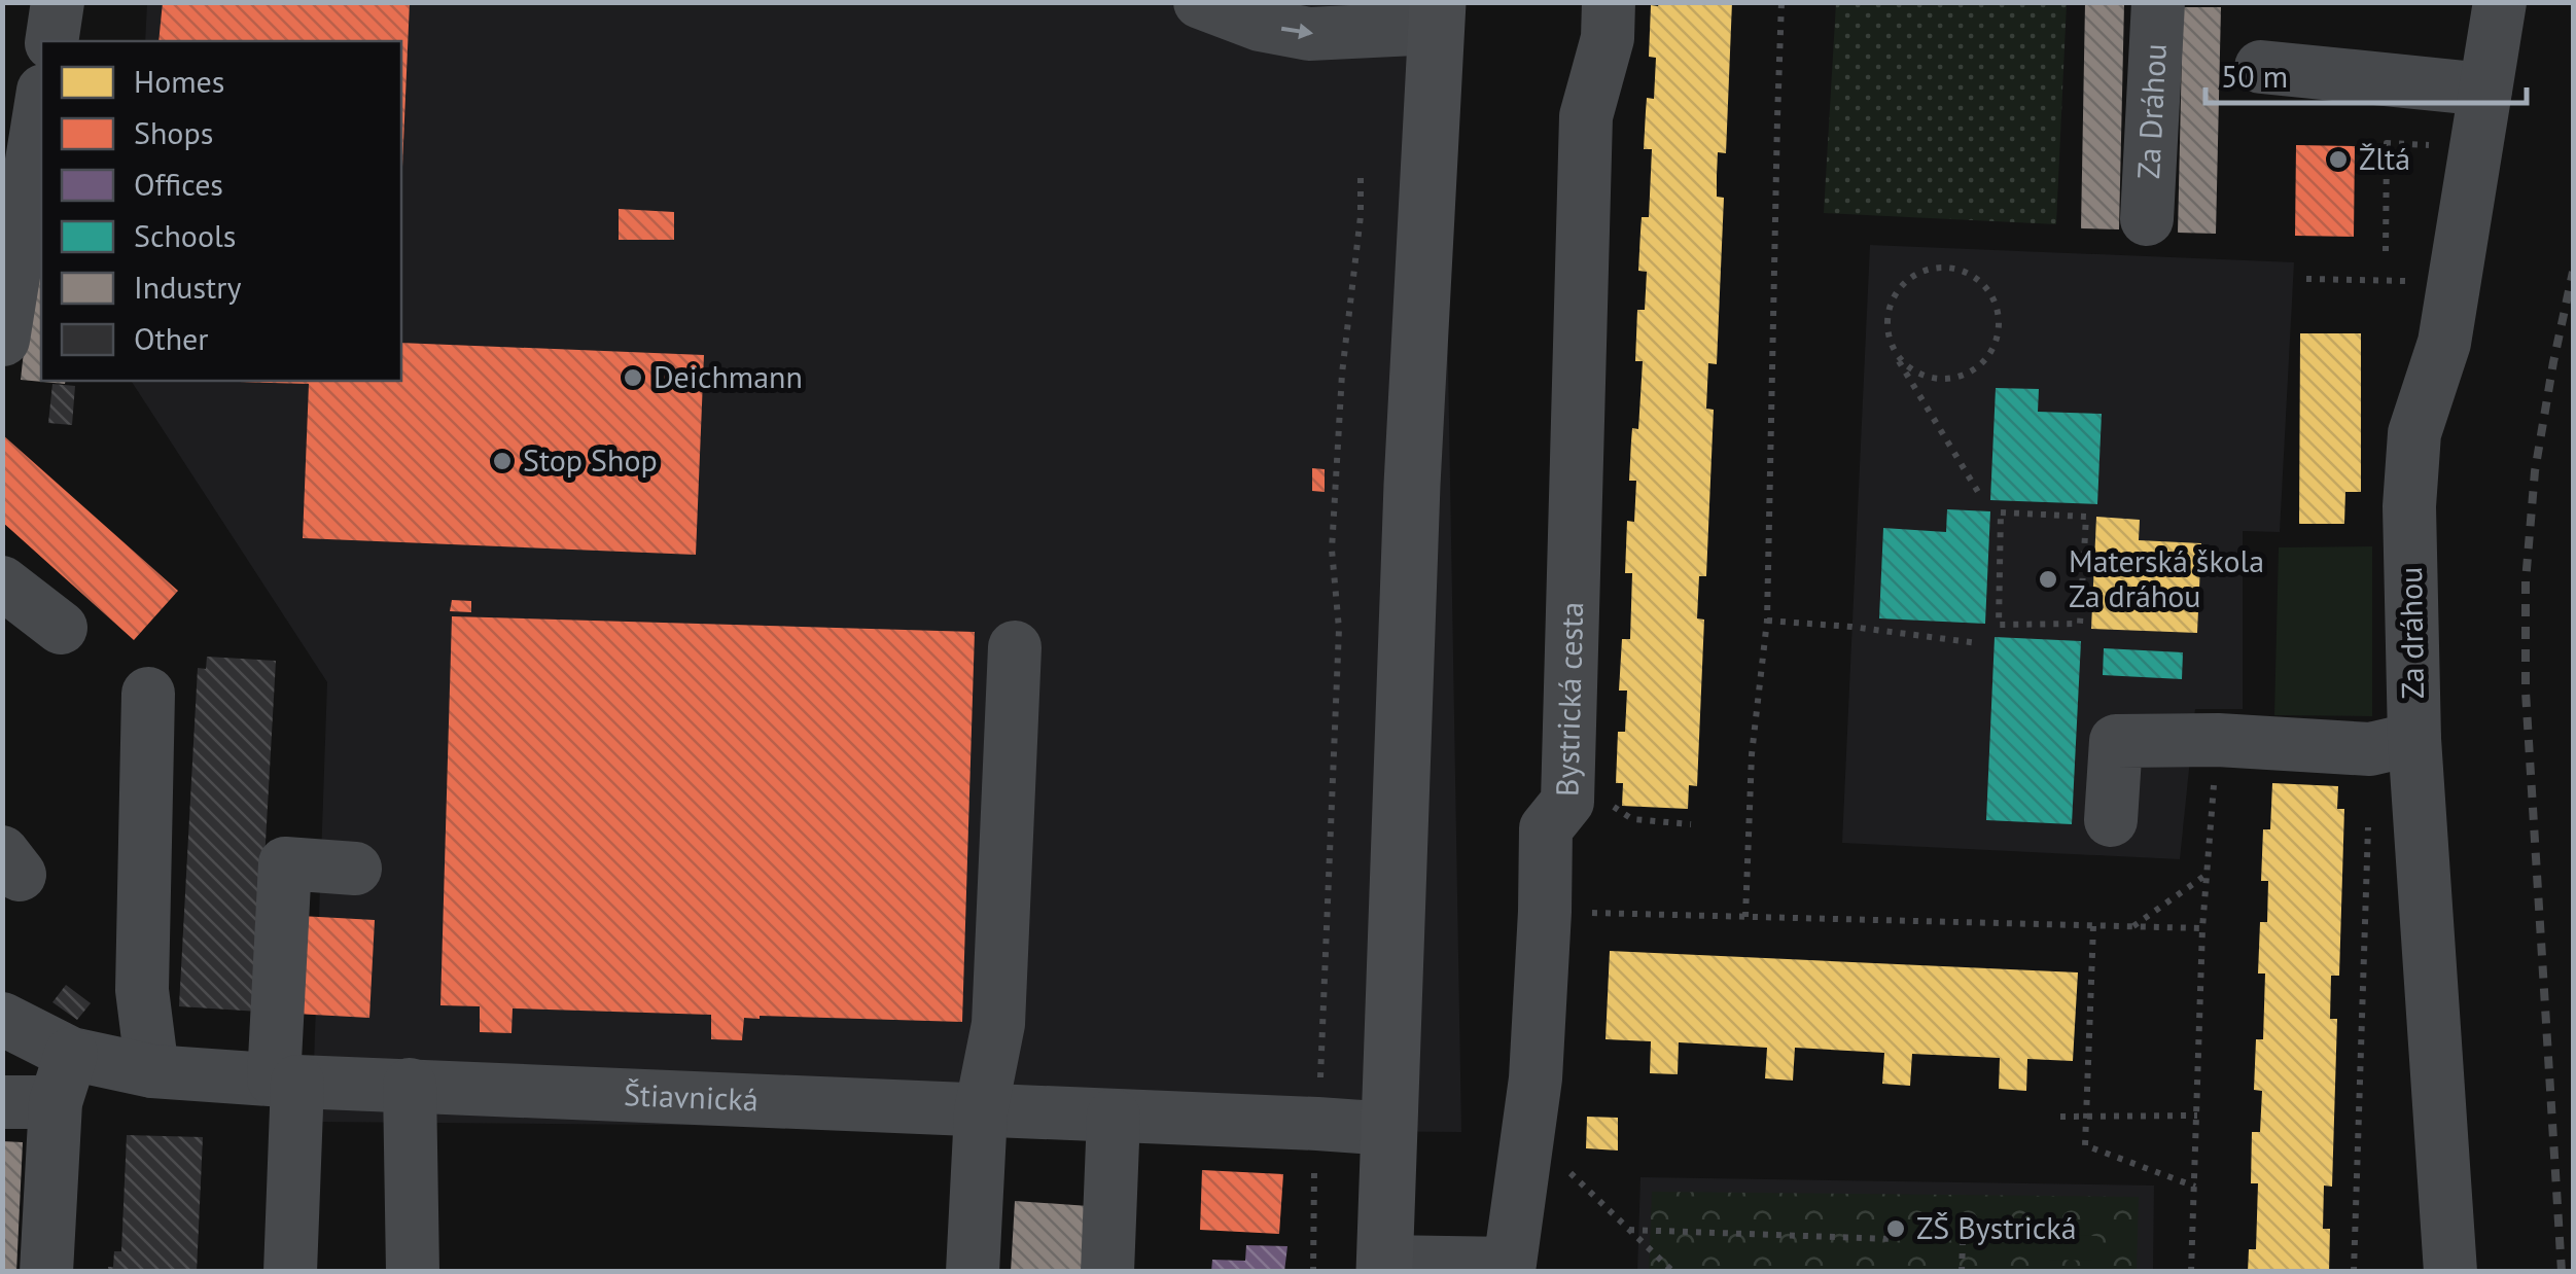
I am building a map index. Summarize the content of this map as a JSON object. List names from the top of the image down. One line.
{"streets":{"main road":["Bystrická cesta"],"street":["Za Dráhou","Za dráhou","Štiavnická"]},"crossings":[["Bystrická cesta","Štiavnická"]],"places":["Žltá","Deichmann","Stop Shop","Materská škola Za dráhou","ZŠ Bystrická"],"legend":["Homes","Shops","Offices","Schools","Industry","Other"],"scale_bar":"50 m"}
